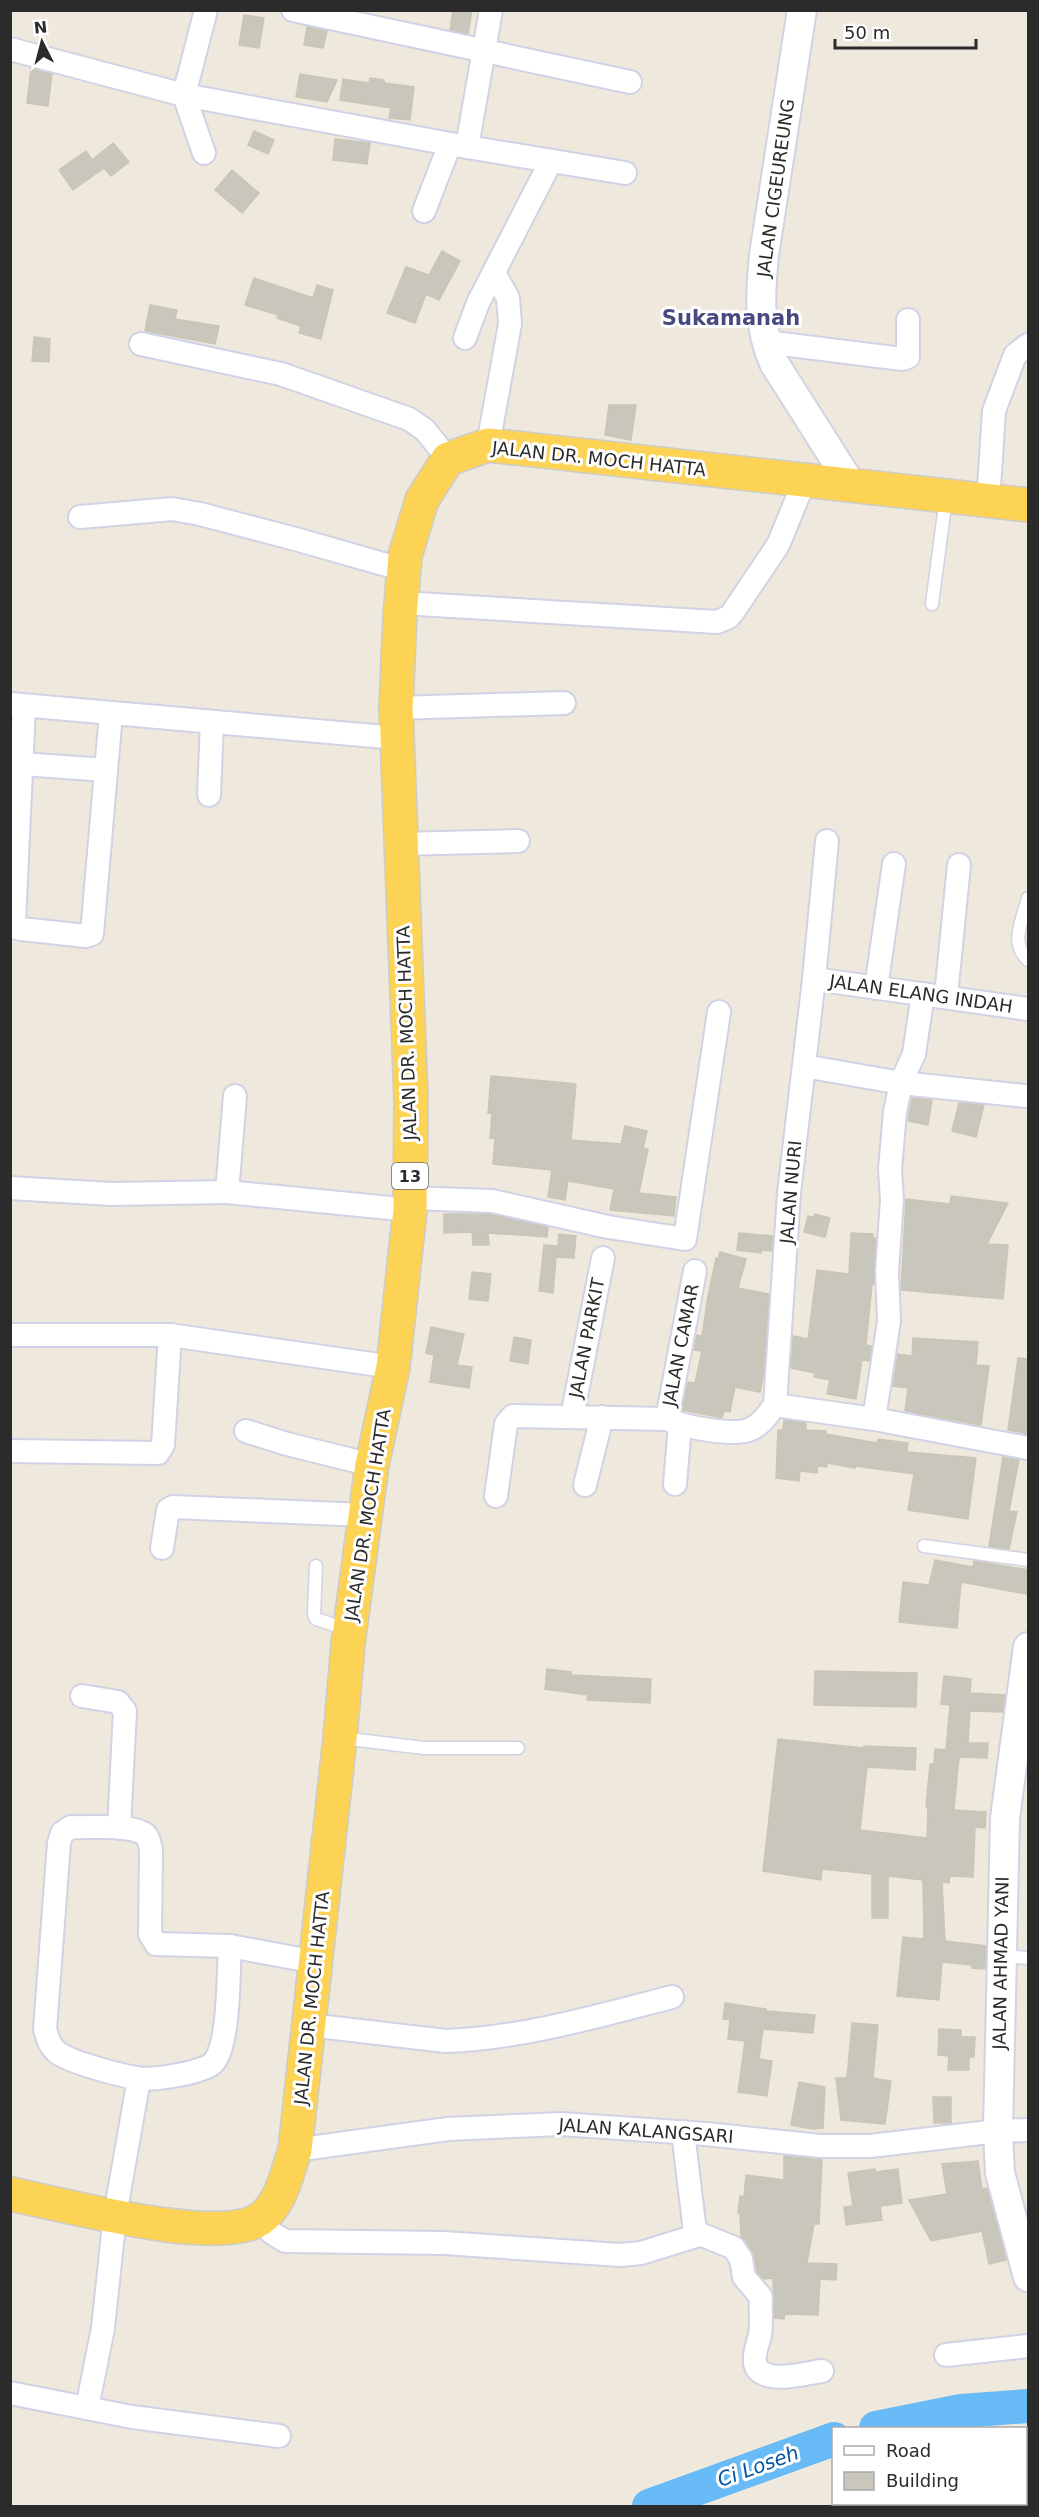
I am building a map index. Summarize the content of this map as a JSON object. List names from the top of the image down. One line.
{"streets":{"highway":["JALAN DR. MOCH HATTA","13"],"street":["JALAN CIGEUREUNG","JALAN ELANG INDAH","JALAN NURI","JALAN PARKIT","JALAN CAMAR","JALAN AHMAD YANI","JALAN KALANGSARI"]},"crossings":[["JALAN CIGEUREUNG","JALAN DR. MOCH HATTA"],["JALAN DR. MOCH HATTA","JALAN KALANGSARI"],["JALAN ELANG INDAH","JALAN NURI"],["JALAN AHMAD YANI","JALAN KALANGSARI"]],"districts":["Sukamanah"],"water":["Ci Loseh"],"legend":["Road","Building"],"scale_bar":"50 m","north":"top"}
